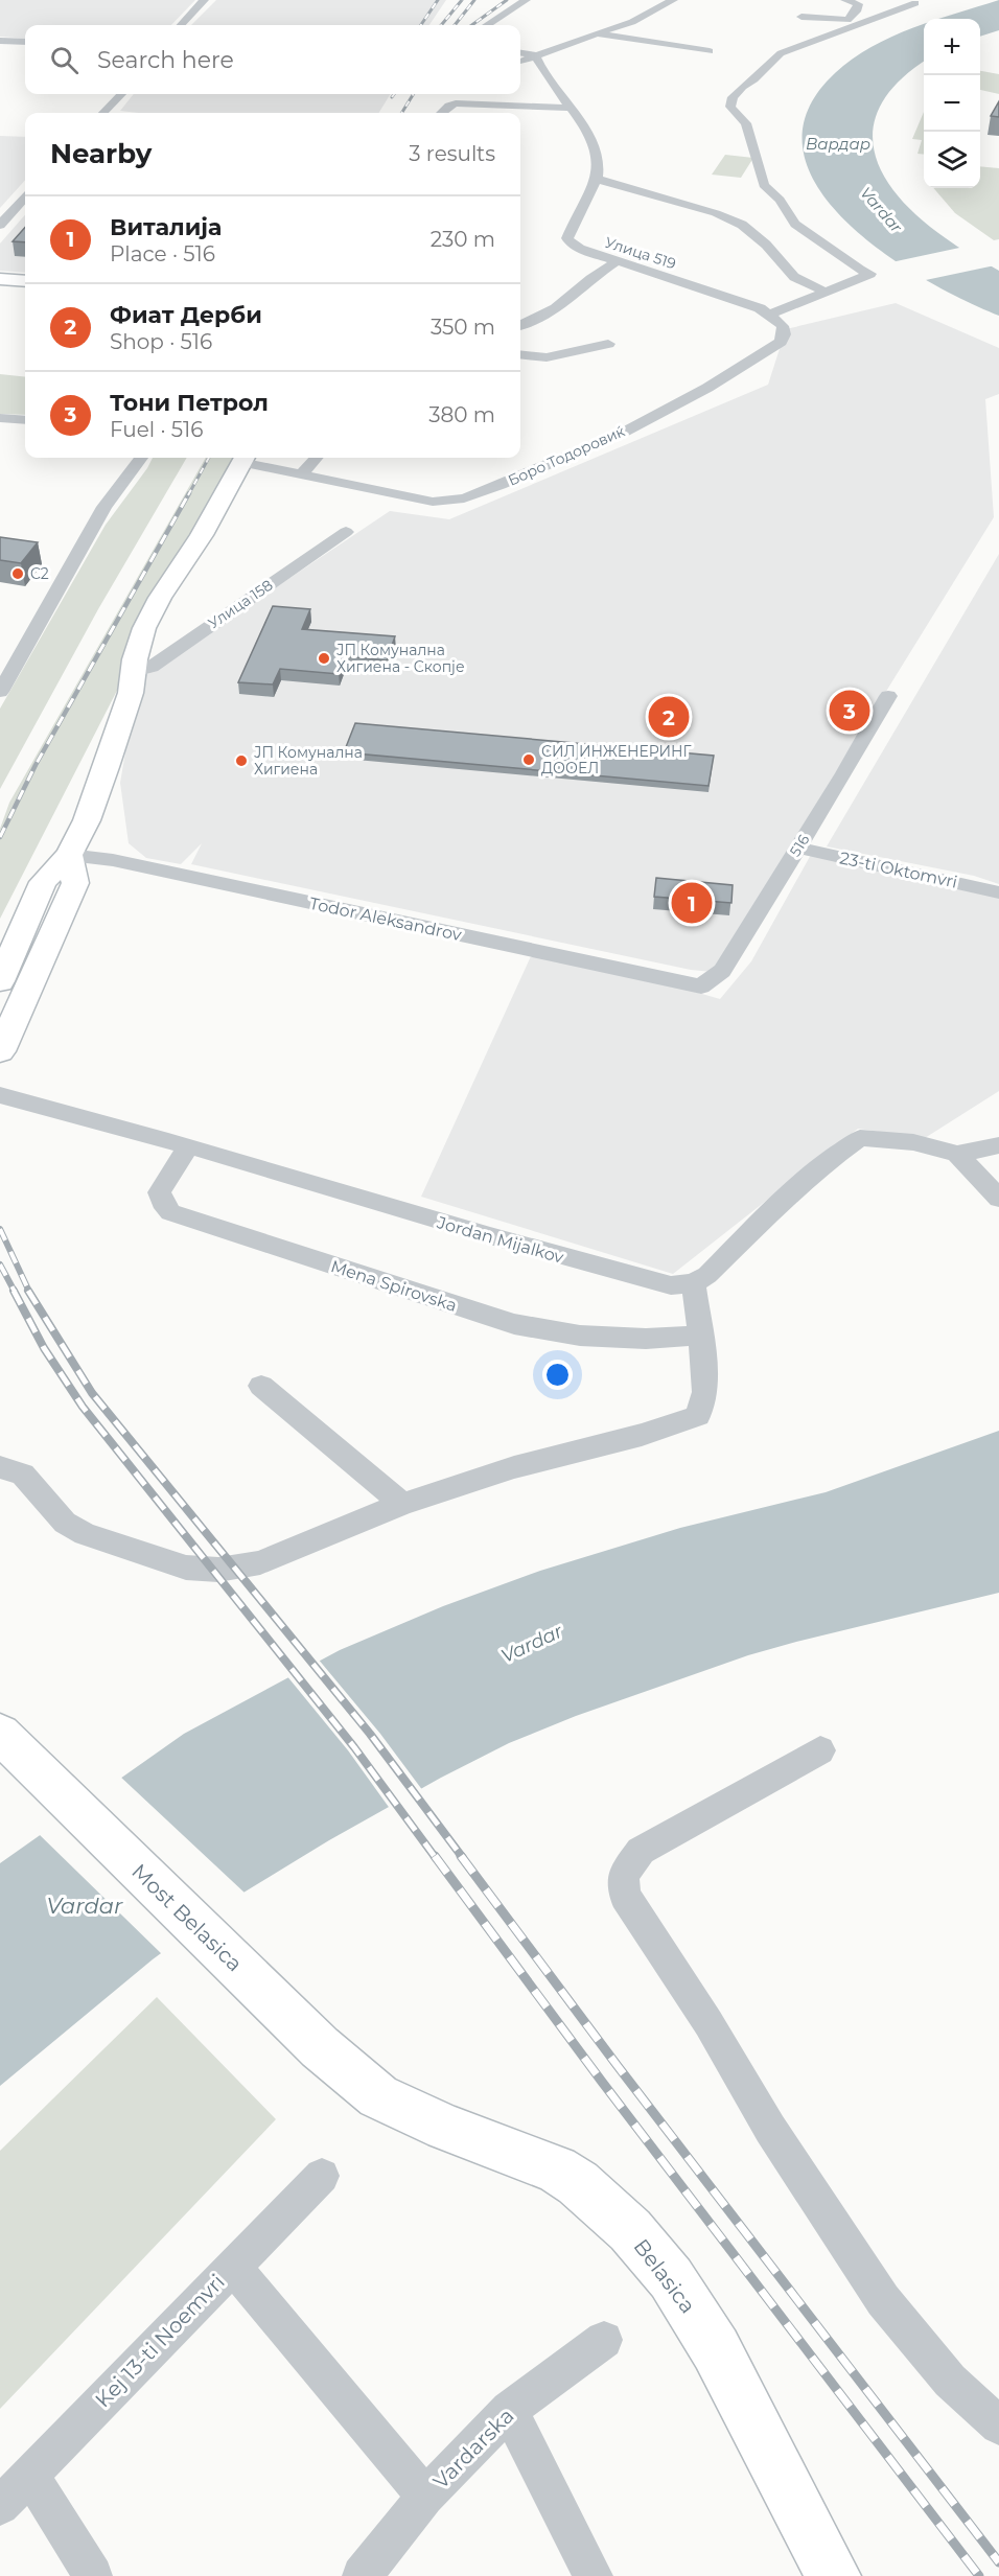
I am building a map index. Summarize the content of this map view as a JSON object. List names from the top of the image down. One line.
{"streets":{"street":["Улица 519","Боро Тодоровиќ","Улица 158","516","23-ti Oktomvri","Todor Aleksandrov","Jordan Mijalkov","Mena Spirovska","Most Belasica","Belasica","Kej 13-ti Noemvri","Vardarska"]},"crossings":[["Улица 519","Боро Тодоровиќ"],["516","23-ti Oktomvri"],["516","Todor Aleksandrov"],["Jordan Mijalkov","Mena Spirovska"],["Most Belasica","Belasica"]],"water":["Вардар","Vardar"],"places":["C2","ЈП Комунална Хигиена - Скопје","СИЛ ИНЖЕНЕРИНГ ДООЕЛ","ЈП Комунална Хигиена"],"page":{"map_buttons":["+","−"],"search":"Search here","heading":["Nearby","3 results"],"list":[{"mark":"1","name":"Виталија","note":"Place · 516","value":"230 m"},{"mark":"2","name":"Фиат Дерби","note":"Shop · 516","value":"350 m"},{"mark":"3","name":"Тони Петрол","note":"Fuel · 516","value":"380 m"}],"pins":["3","2","1"]}}
